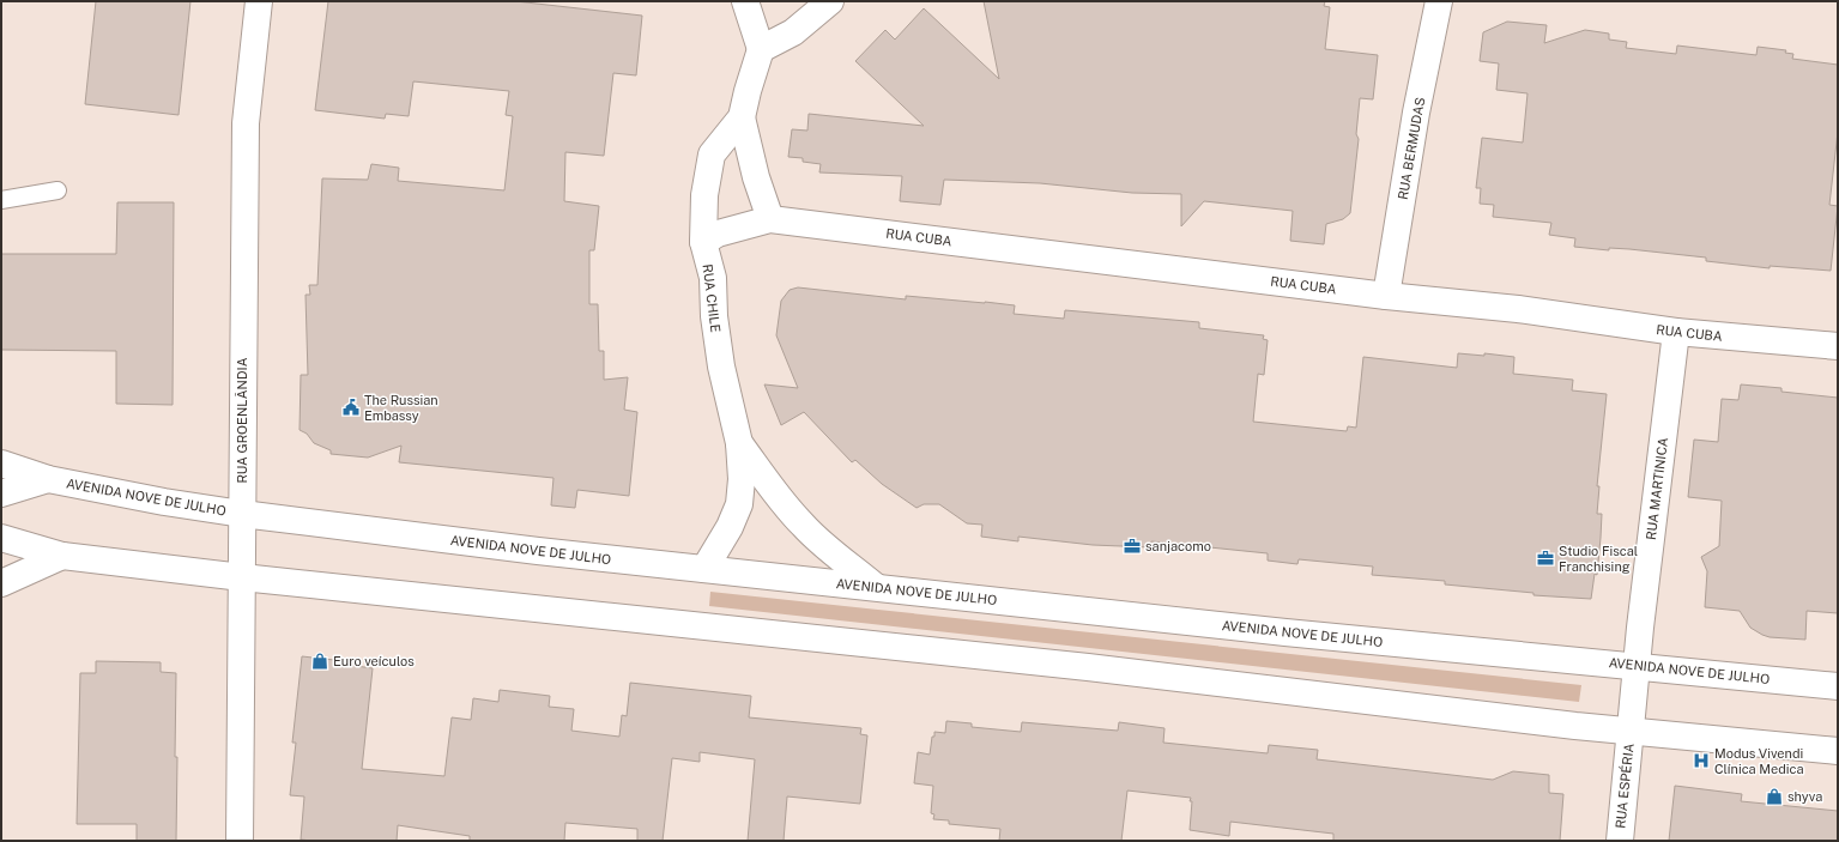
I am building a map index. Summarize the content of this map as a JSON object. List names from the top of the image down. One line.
{"streets":{"main road":["RUA BERMUDAS","RUA CUBA","RUA CHILE","RUA GROENLÂNDIA","RUA MARTINICA","AVENIDA NOVE DE JULHO","RUA ESPÉRIA"]},"crossings":[["RUA BERMUDAS","RUA CUBA"],["RUA CUBA","RUA CHILE"],["RUA CUBA","RUA MARTINICA"],["RUA CHILE","AVENIDA NOVE DE JULHO"],["RUA GROENLÂNDIA","AVENIDA NOVE DE JULHO"],["RUA MARTINICA","AVENIDA NOVE DE JULHO"],["RUA MARTINICA","RUA ESPÉRIA"]],"places":{"public building":["The Russian Embassy"],"office":["sanjacomo","Studio Fiscal Franchising"],"shop":["Euro veículos","shyva"],"hospital":["Modus Vivendi Clínica Medica"]}}
